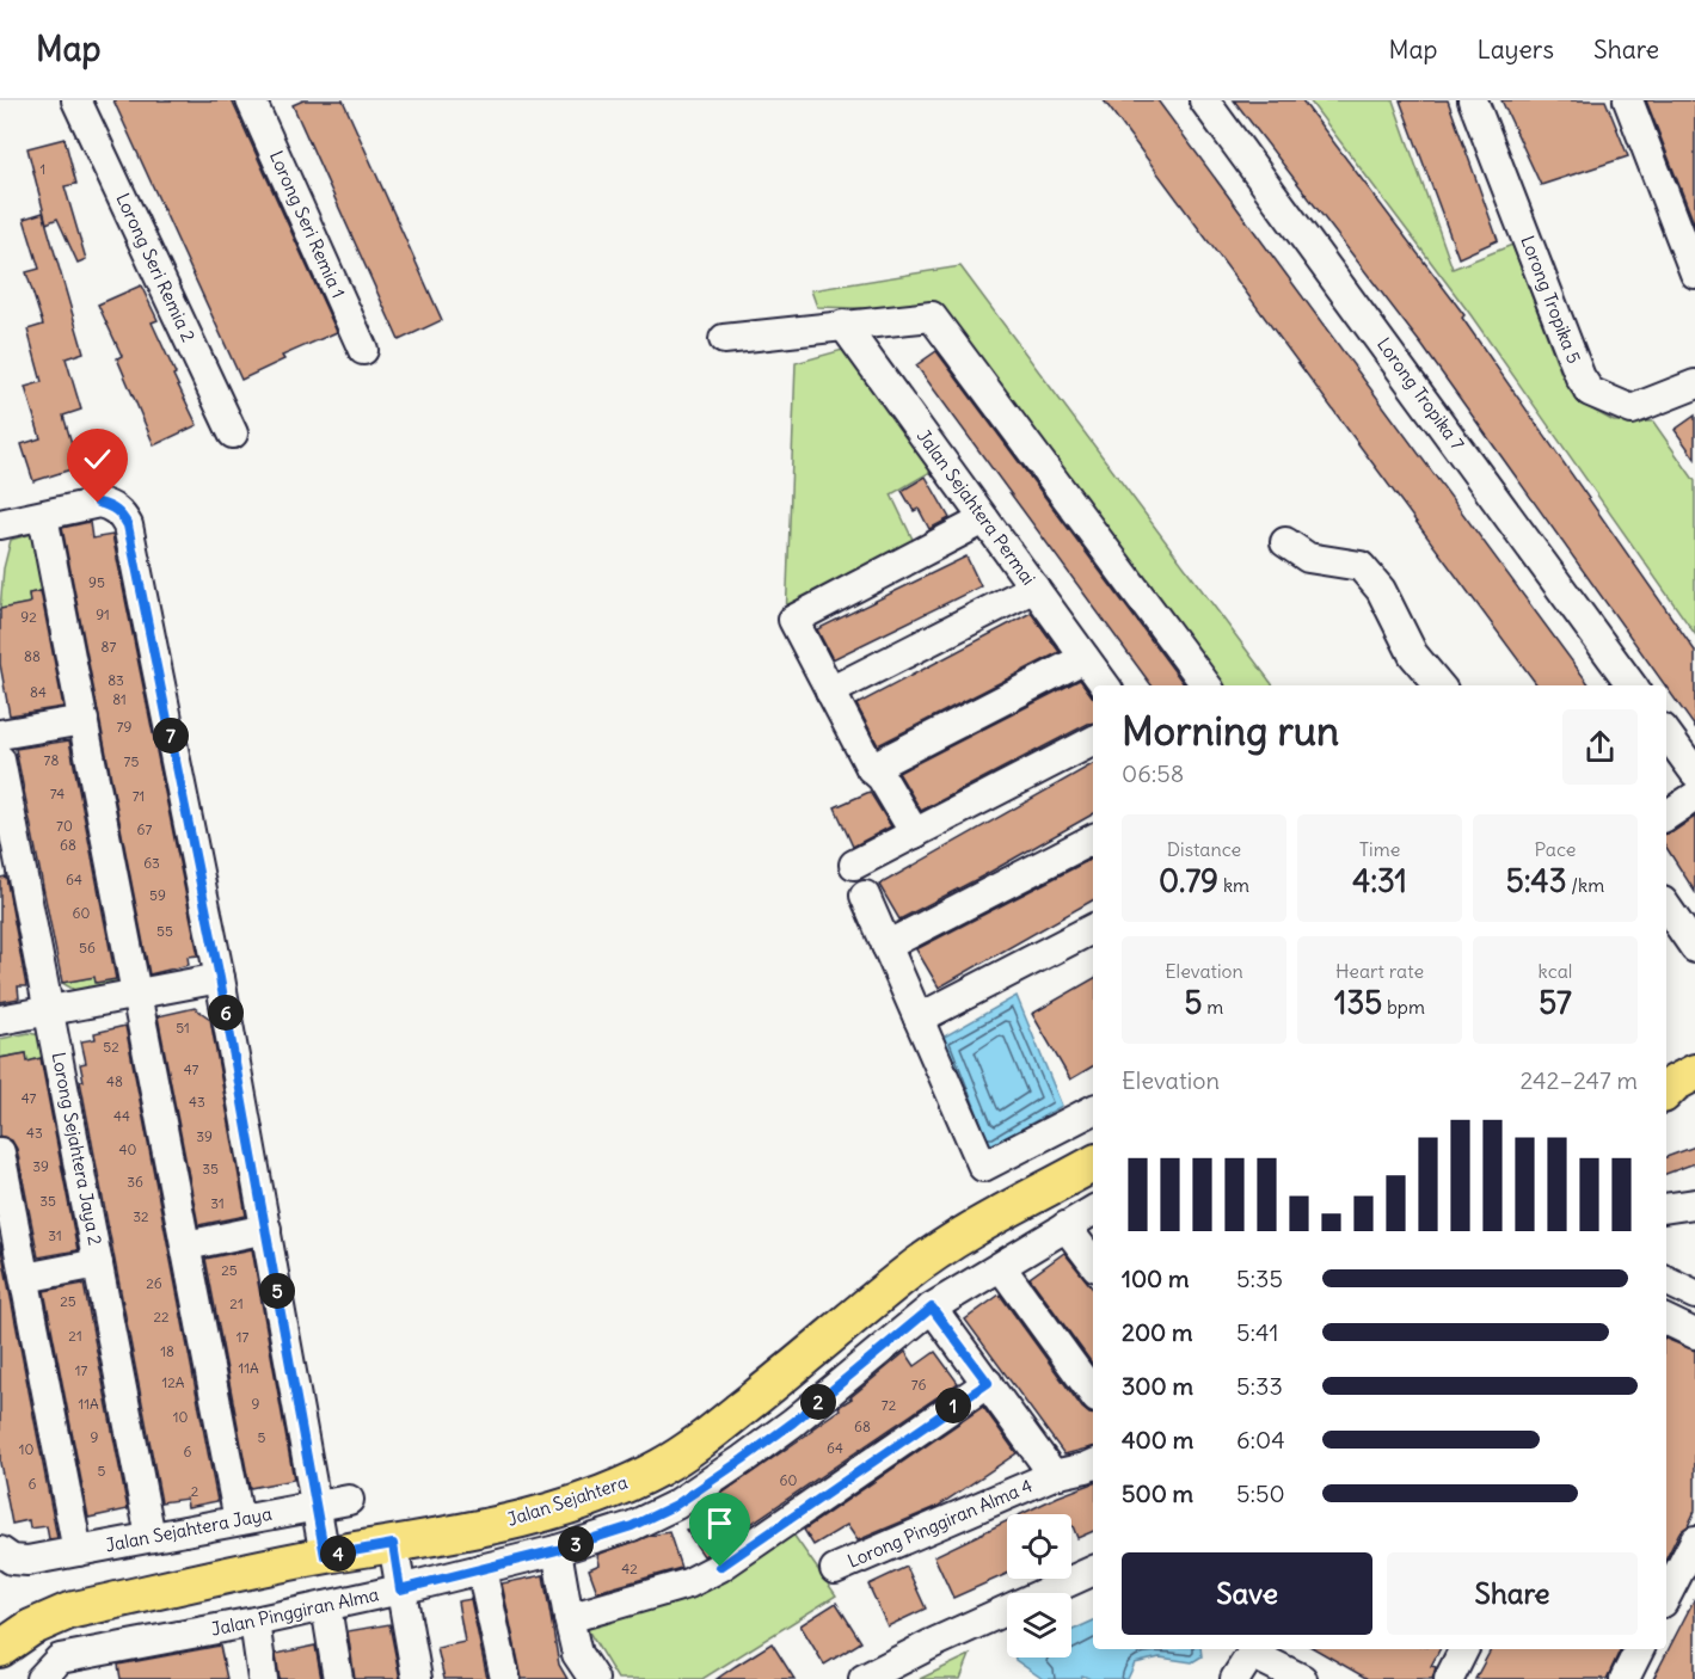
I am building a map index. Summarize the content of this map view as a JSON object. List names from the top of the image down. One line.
{"streets":{"main road":["Jalan Sejahtera"],"street":["Lorong Seri Remia 1","Lorong Seri Remia 2","Lorong Tropika 5","Lorong Tropika 7","Jalan Sejahtera Permai","Lorong Sejahtera Jaya 2","Lorong Pinggiran Alma 4","Jalan Sejahtera Jaya","Jalan Pinggiran Alma"]},"crossings":[["Lorong Sejahtera Jaya 2","Jalan Sejahtera Jaya"],["Lorong Pinggiran Alma 4","Jalan Pinggiran Alma"]],"house_numbers":["1","95","91","92","87","88","83","84","81","79","78","75","74","71","70","67","68","63","64","59","60","55","56","51","52","47","48","47","43","44","43","39","40","39","35","36","35","31","32","31","25","26","25","21","22","21","17","18","11A","17","12A","76","11A","9","72","10","68","9","5","64","10","6","5","60","6","2","42"],"page":{"header":"Map","nav":["Map","Layers","Share"],"heading":["Morning run","06:58"],"pins":["7","6","5","2","1","3","4"],"stats":[["Distance","0.79 km"],["Time","4:31"],["Pace","5:43 /km"],["Elevation","5 m"],["Heart rate","135 bpm"],["kcal","57"]],"chart":["Elevation","242–247 m"],"list":[{"name":"100 m","note":"5:35"},{"name":"200 m","note":"5:41"},{"name":"300 m","note":"5:33"},{"name":"400 m","note":"6:04"},{"name":"500 m","note":"5:50"}],"buttons":["Save","Share"]}}
